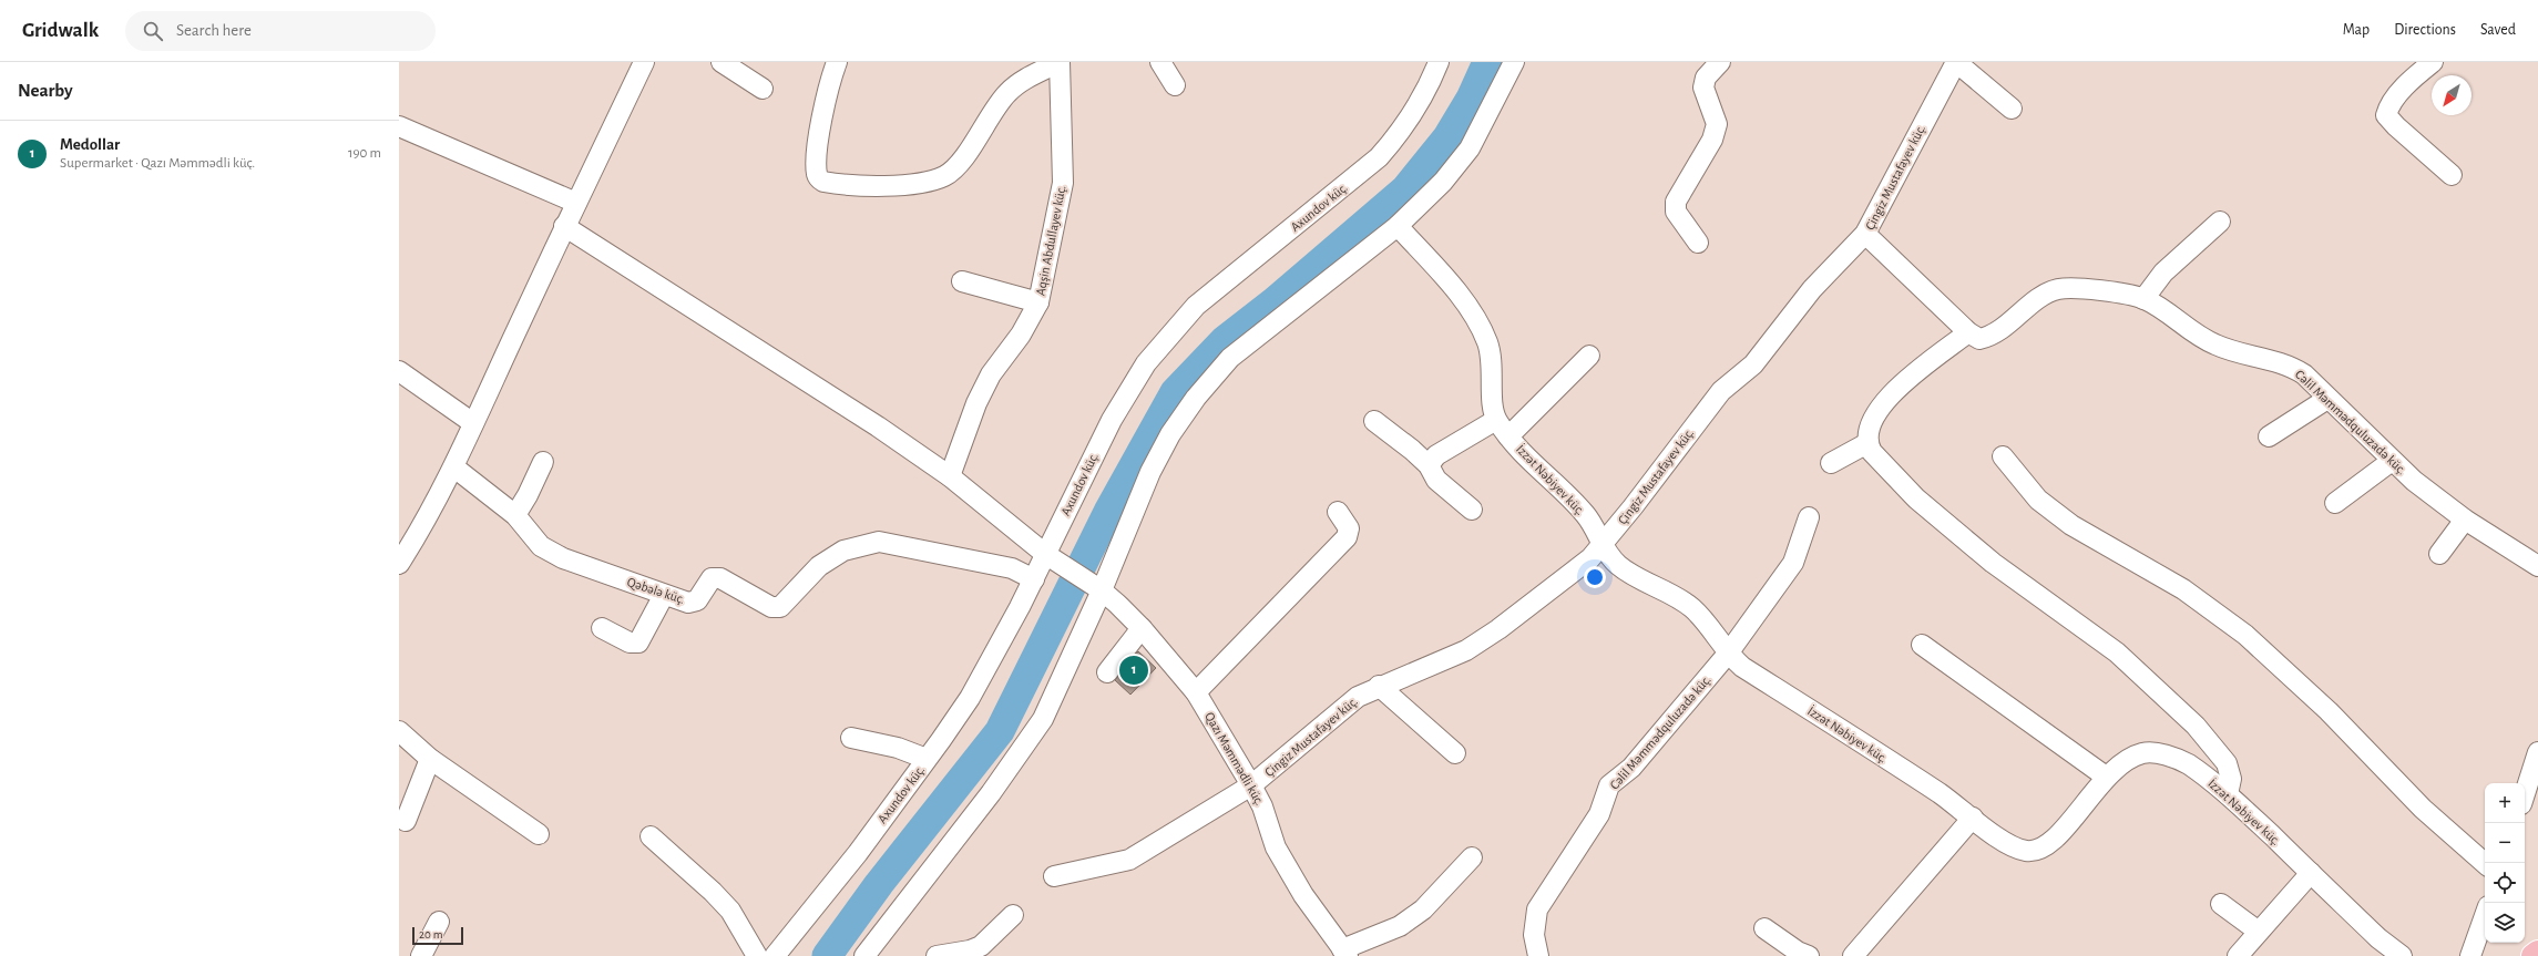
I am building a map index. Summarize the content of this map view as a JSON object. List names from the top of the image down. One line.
{"streets":{"street":["Çingiz Mustafayev küç.","Axundov küç.","Aqşin Abdullayev küç.","Cəlil Məmmədquluzadə küç.","İzzət Nəbiyev küç.","Qəbələ küç.","Qazı Məmmədli küç."]},"crossings":[["Çingiz Mustafayev küç.","Cəlil Məmmədquluzadə küç."],["Çingiz Mustafayev küç.","İzzət Nəbiyev küç."],["Çingiz Mustafayev küç.","Qazı Məmmədli küç."],["Axundov küç.","Qəbələ küç."],["Axundov küç.","Qazı Məmmədli küç."],["Aqşin Abdullayev küç.","Qazı Məmmədli küç."],["Cəlil Məmmədquluzadə küç.","İzzət Nəbiyev küç."]],"scale_bar":"20 m","north":"bottom left","page":{"header":"Gridwalk","search":"Search here","nav":["Map","Directions","Saved"],"heading":"Nearby","list":[{"mark":"1","name":"Medollar","note":"Supermarket · Qazı Məmmədli küç.","value":"190 m"}],"pins":"1","map_buttons":["+","−"],"scale":"20 m"}}
